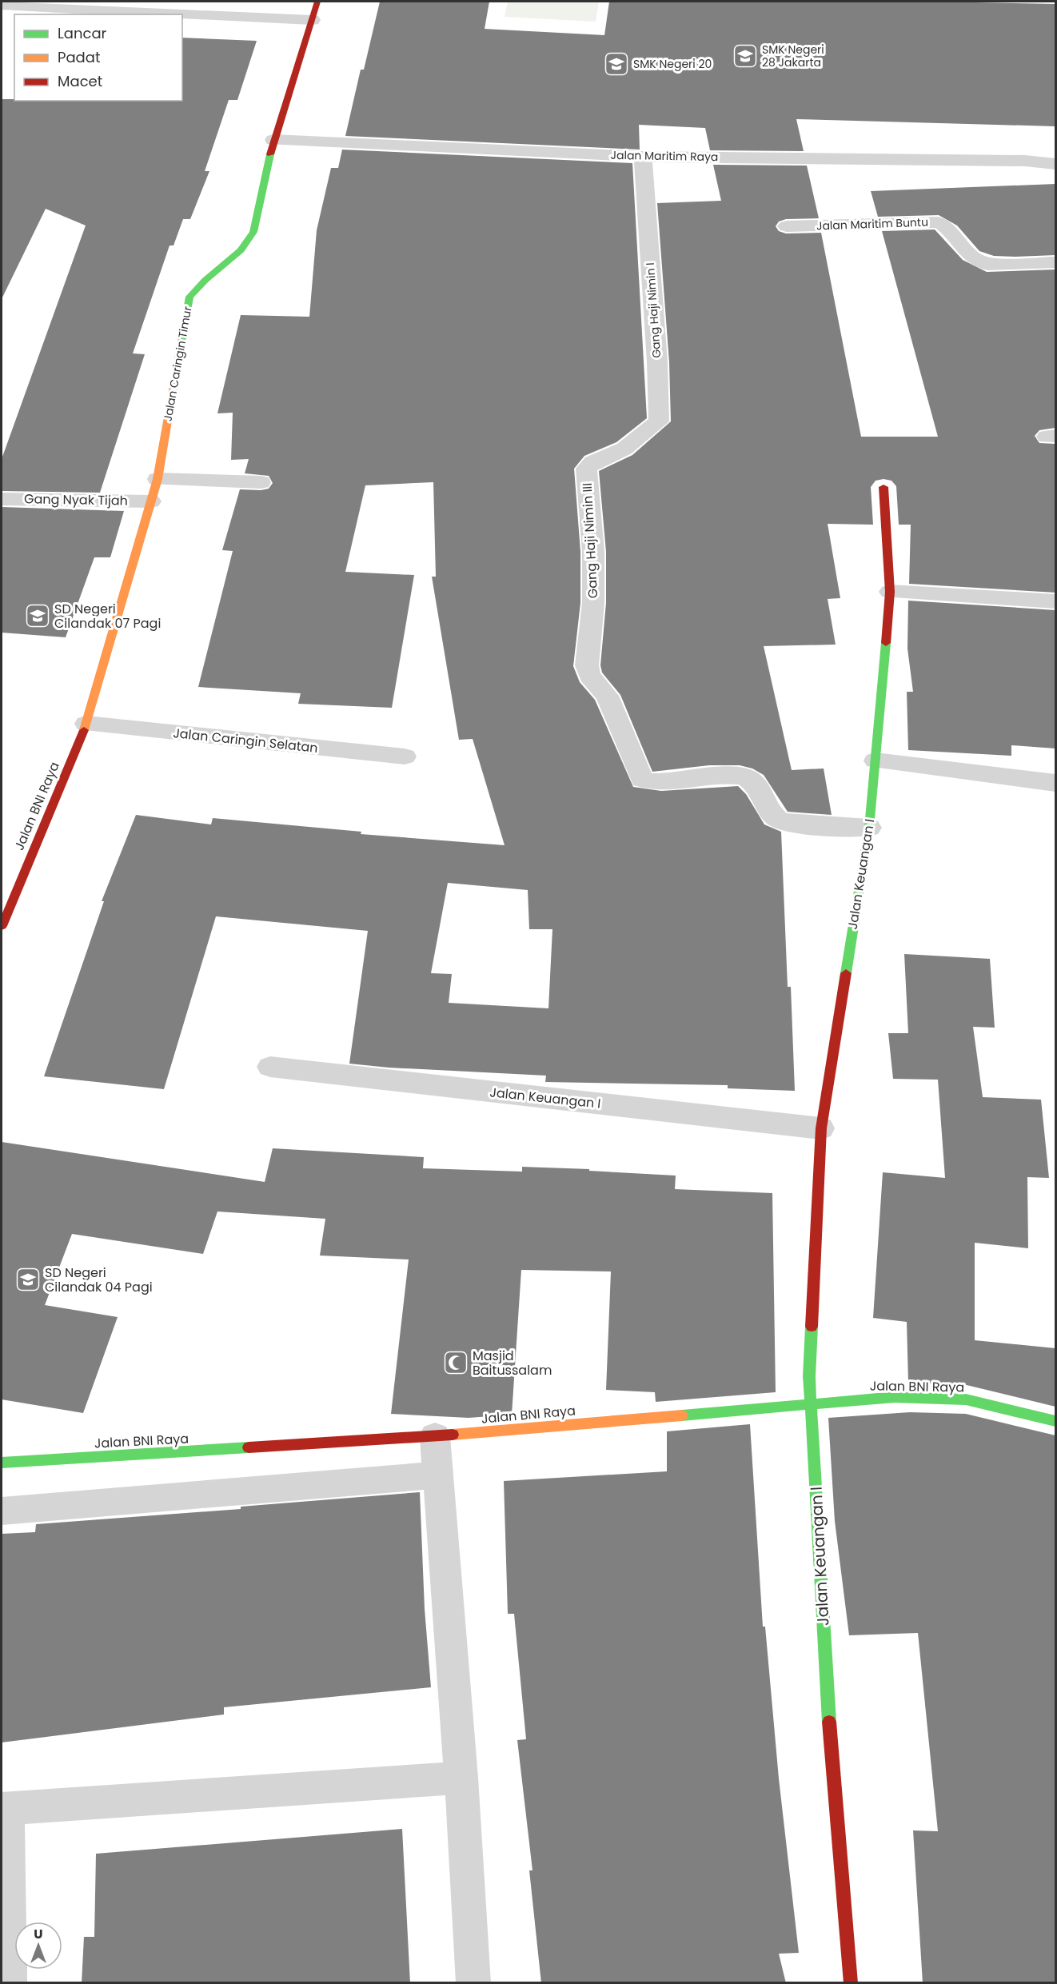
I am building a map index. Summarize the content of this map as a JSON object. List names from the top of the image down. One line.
{"streets":{"street":["Jalan Maritim Raya","Jalan Maritim Buntu","Gang Haji Nimin I","Jalan Caringin Timur","Gang Nyak Tijah","Gang Haji Nimin III","Jalan Caringin Selatan","Jalan BNI Raya","Jalan Keuangan I"]},"crossings":[["Jalan Maritim Raya","Gang Haji Nimin I"],["Jalan Maritim Raya","Jalan Caringin Timur"],["Gang Haji Nimin I","Gang Haji Nimin III"],["Jalan Caringin Timur","Gang Nyak Tijah"],["Jalan Caringin Timur","Jalan Caringin Selatan"],["Jalan Caringin Timur","Jalan BNI Raya"],["Gang Haji Nimin III","Jalan Keuangan I"],["Jalan Caringin Selatan","Jalan BNI Raya"],["Jalan BNI Raya","Jalan Keuangan I"]],"places":{"school or university":["SMK Negeri 28 Jakarta","SMK Negeri 20","SD Negeri Cilandak 07 Pagi","SD Negeri Cilandak 04 Pagi"],"mosque":["Masjid Baitussalam"]},"legend":["Lancar","Padat","Macet"],"north":"top"}
